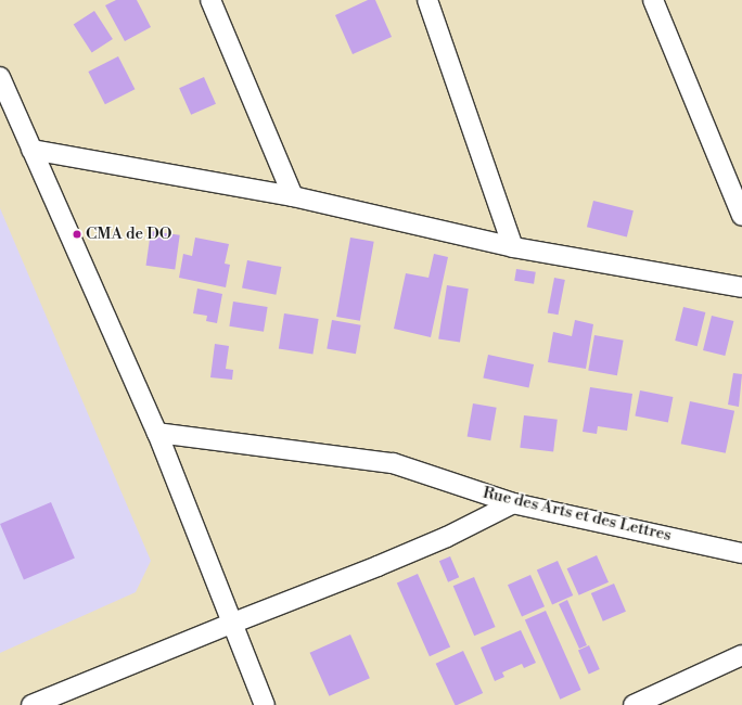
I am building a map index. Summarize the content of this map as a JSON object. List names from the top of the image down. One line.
{"streets":{"street":["Rue des Arts et des Lettres"]},"places":["CMA de DO"]}
